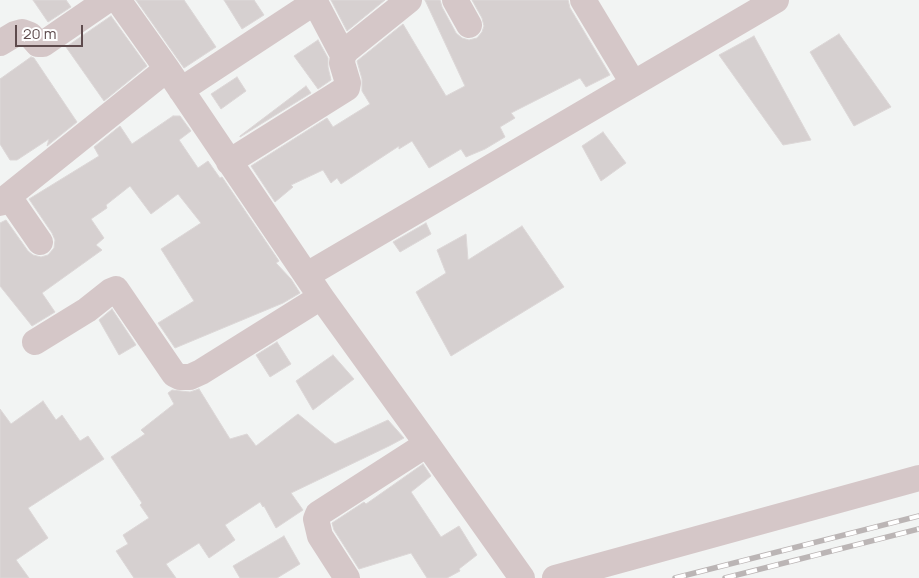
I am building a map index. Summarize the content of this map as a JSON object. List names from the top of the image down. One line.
{"scale_bar":"20 m"}
